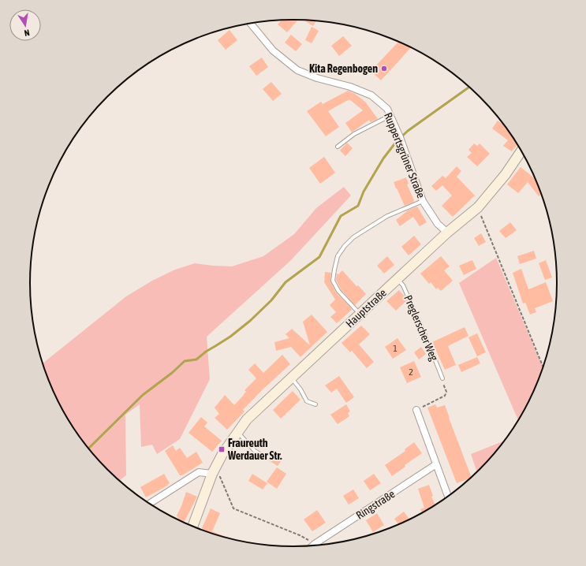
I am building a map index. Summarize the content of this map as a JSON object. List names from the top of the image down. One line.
{"streets":{"main road":["Hauptstraße"],"street":["Ruppertsgrüner Straße","Ringstraße"],"lane":["Preglerscher Weg"]},"crossings":[["Ruppertsgrüner Straße","Hauptstraße"],["Hauptstraße","Preglerscher Weg"]],"places":{"other":["Kita Regenbogen"],"transit":["Fraureuth Werdauer Str."]},"house_numbers":["1","2"],"north":"bottom"}
